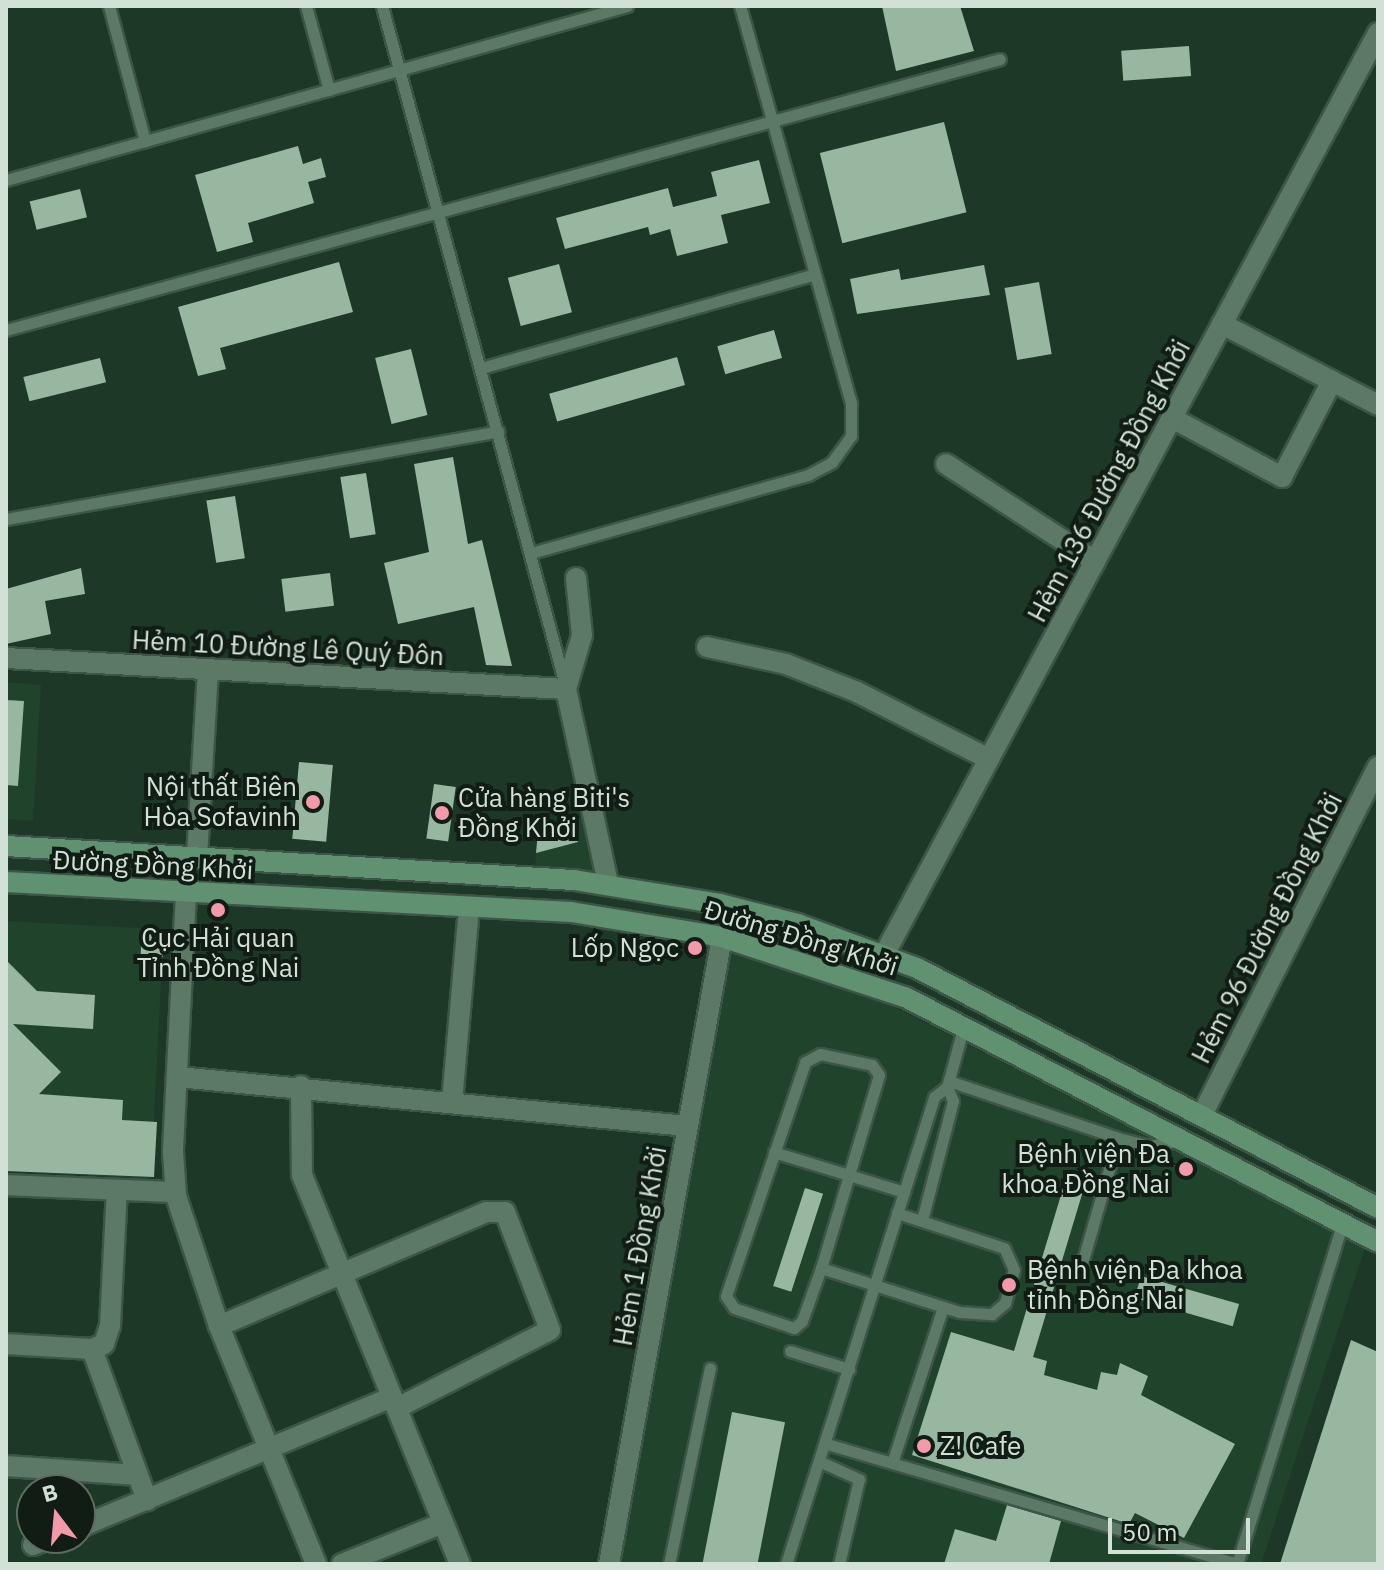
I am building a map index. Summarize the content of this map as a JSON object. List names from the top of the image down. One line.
{"streets":{"main road":["Đường Đồng Khởi"],"street":["Hẻm 136 Đường Đồng Khởi","Hẻm 10 Đường Lê Quý Đôn","Hẻm 96 Đường Đồng Khởi","Hẻm 1 Đồng Khởi"]},"crossings":[["Hẻm 136 Đường Đồng Khởi","Đường Đồng Khởi"],["Đường Đồng Khởi","Hẻm 96 Đường Đồng Khởi"],["Đường Đồng Khởi","Hẻm 1 Đồng Khởi"]],"places":["Nội thất Biên Hòa Sofavinh","Cửa hàng Biti's Đồng Khởi","Cục Hải quan Tỉnh Đồng Nai","Lốp Ngọc","Bệnh viện Đa khoa Đồng Nai","Bệnh viện Đa khoa tỉnh Đồng Nai","Z! Cafe"],"scale_bar":"50 m","north":"top"}
